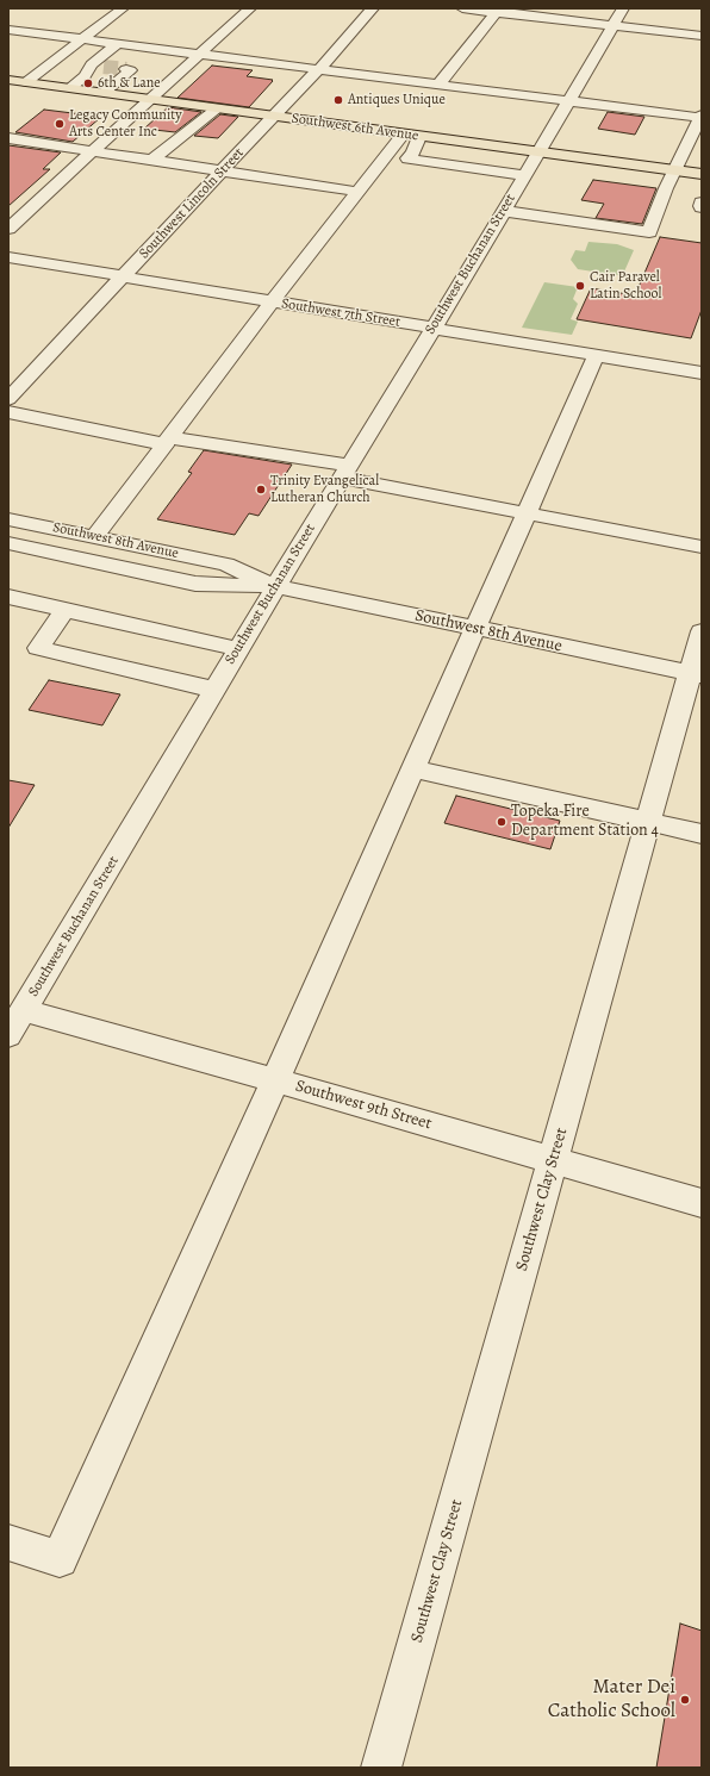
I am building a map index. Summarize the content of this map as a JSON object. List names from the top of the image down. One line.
{"streets":{"main road":["Southwest 6th Avenue"],"street":["Southwest Lincoln Street","Southwest Buchanan Street","Southwest 7th Street","Southwest 8th Avenue","Southwest 9th Street","Southwest Clay Street"]},"crossings":[["Southwest 6th Avenue","Southwest Lincoln Street"],["Southwest 6th Avenue","Southwest Buchanan Street"],["Southwest Lincoln Street","Southwest 7th Street"],["Southwest Buchanan Street","Southwest 7th Street"],["Southwest Buchanan Street","Southwest 8th Avenue"],["Southwest Buchanan Street","Southwest 9th Street"],["Southwest 8th Avenue","Southwest Clay Street"],["Southwest 9th Street","Southwest Clay Street"]],"places":["6th & Lane","Antiques Unique","Legacy Community Arts Center Inc","Cair Paravel Latin School","Trinity Evangelical Lutheran Church","Topeka Fire Department Station 4","Mater Dei Catholic School"]}
